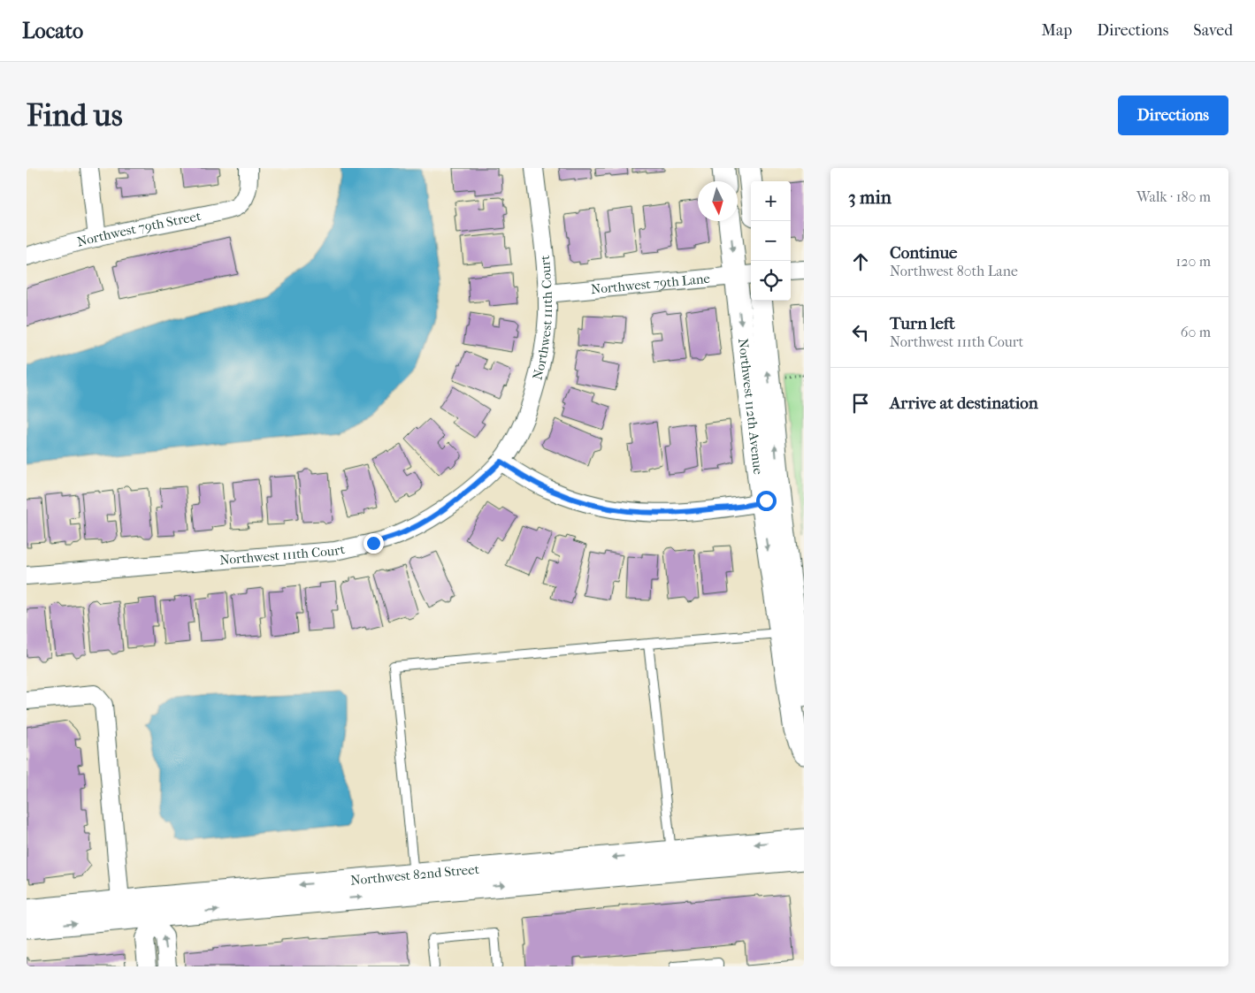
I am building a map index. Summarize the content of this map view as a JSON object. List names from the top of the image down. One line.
{"streets":{"street":["Northwest 79th Street","Northwest 79th Lane","Northwest 111th Court","Northwest 112th Avenue","Northwest 82nd Street"]},"crossings":[["Northwest 79th Lane","Northwest 111th Court"],["Northwest 79th Lane","Northwest 112th Avenue"]],"north":"bottom","page":{"header":"Locato","nav":["Map","Directions","Saved"],"buttons":"Directions","title":"Find us","heading":["3 min","Walk · 180 m"],"map_buttons":["+","−"],"list":[["Continue","Northwest 80th Lane","120 m"],["Turn left","Northwest 111th Court","60 m"],"Arrive at destination"]}}
